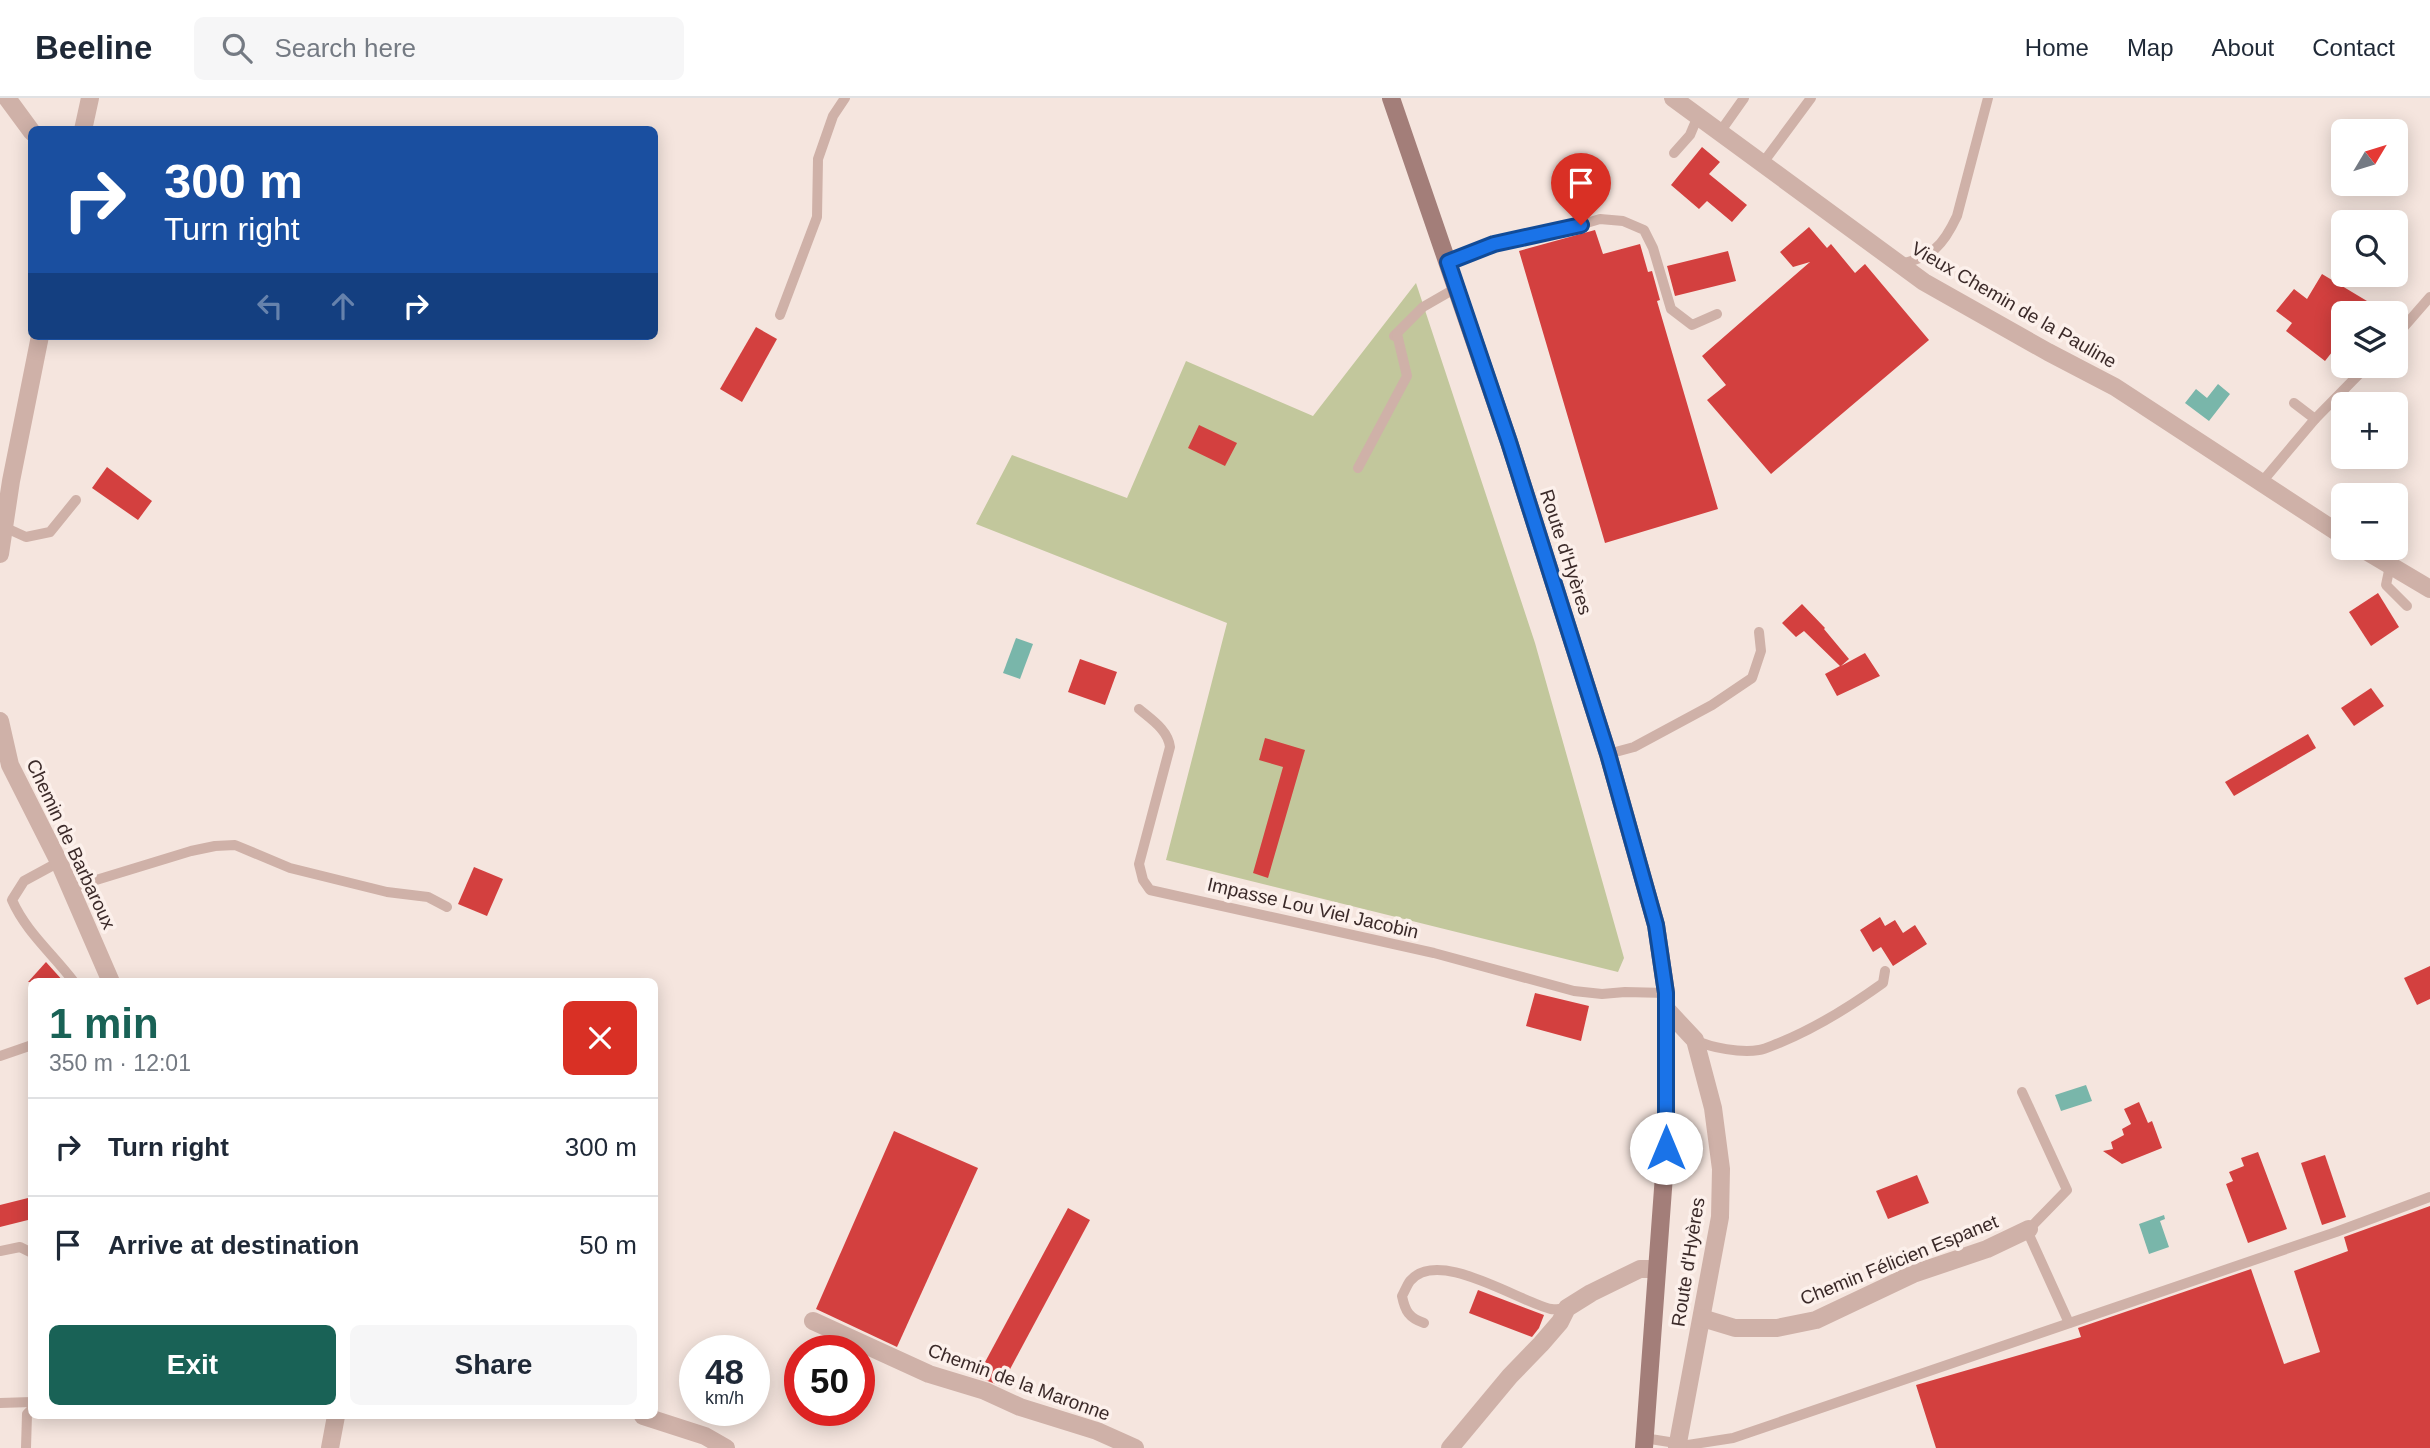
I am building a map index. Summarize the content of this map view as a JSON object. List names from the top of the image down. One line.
{"streets":{"main road":["Route d'Hyères"],"street":["Vieux Chemin de la Pauline","Chemin de Barbaroux","Chemin Félicien Espanet","Chemin de la Maronne"],"lane":["Impasse Lou Viel Jacobin"]},"crossings":[["Route d'Hyères","Impasse Lou Viel Jacobin"],["Route d'Hyères","Chemin Félicien Espanet"]],"north":"top right","page":{"header":"Beeline","search":"Search here","nav":["Home","Map","About","Contact"],"map_buttons":["+","−"],"turn":["300 m","Turn right"],"heading":["1 min","350 m · 12:01"],"list":[{"name":"Turn right","value":"300 m"},{"name":"Arrive at destination","value":"50 m"}],"buttons":["Exit","Share"],"speed":"48 km/h","limit":"50"}}
